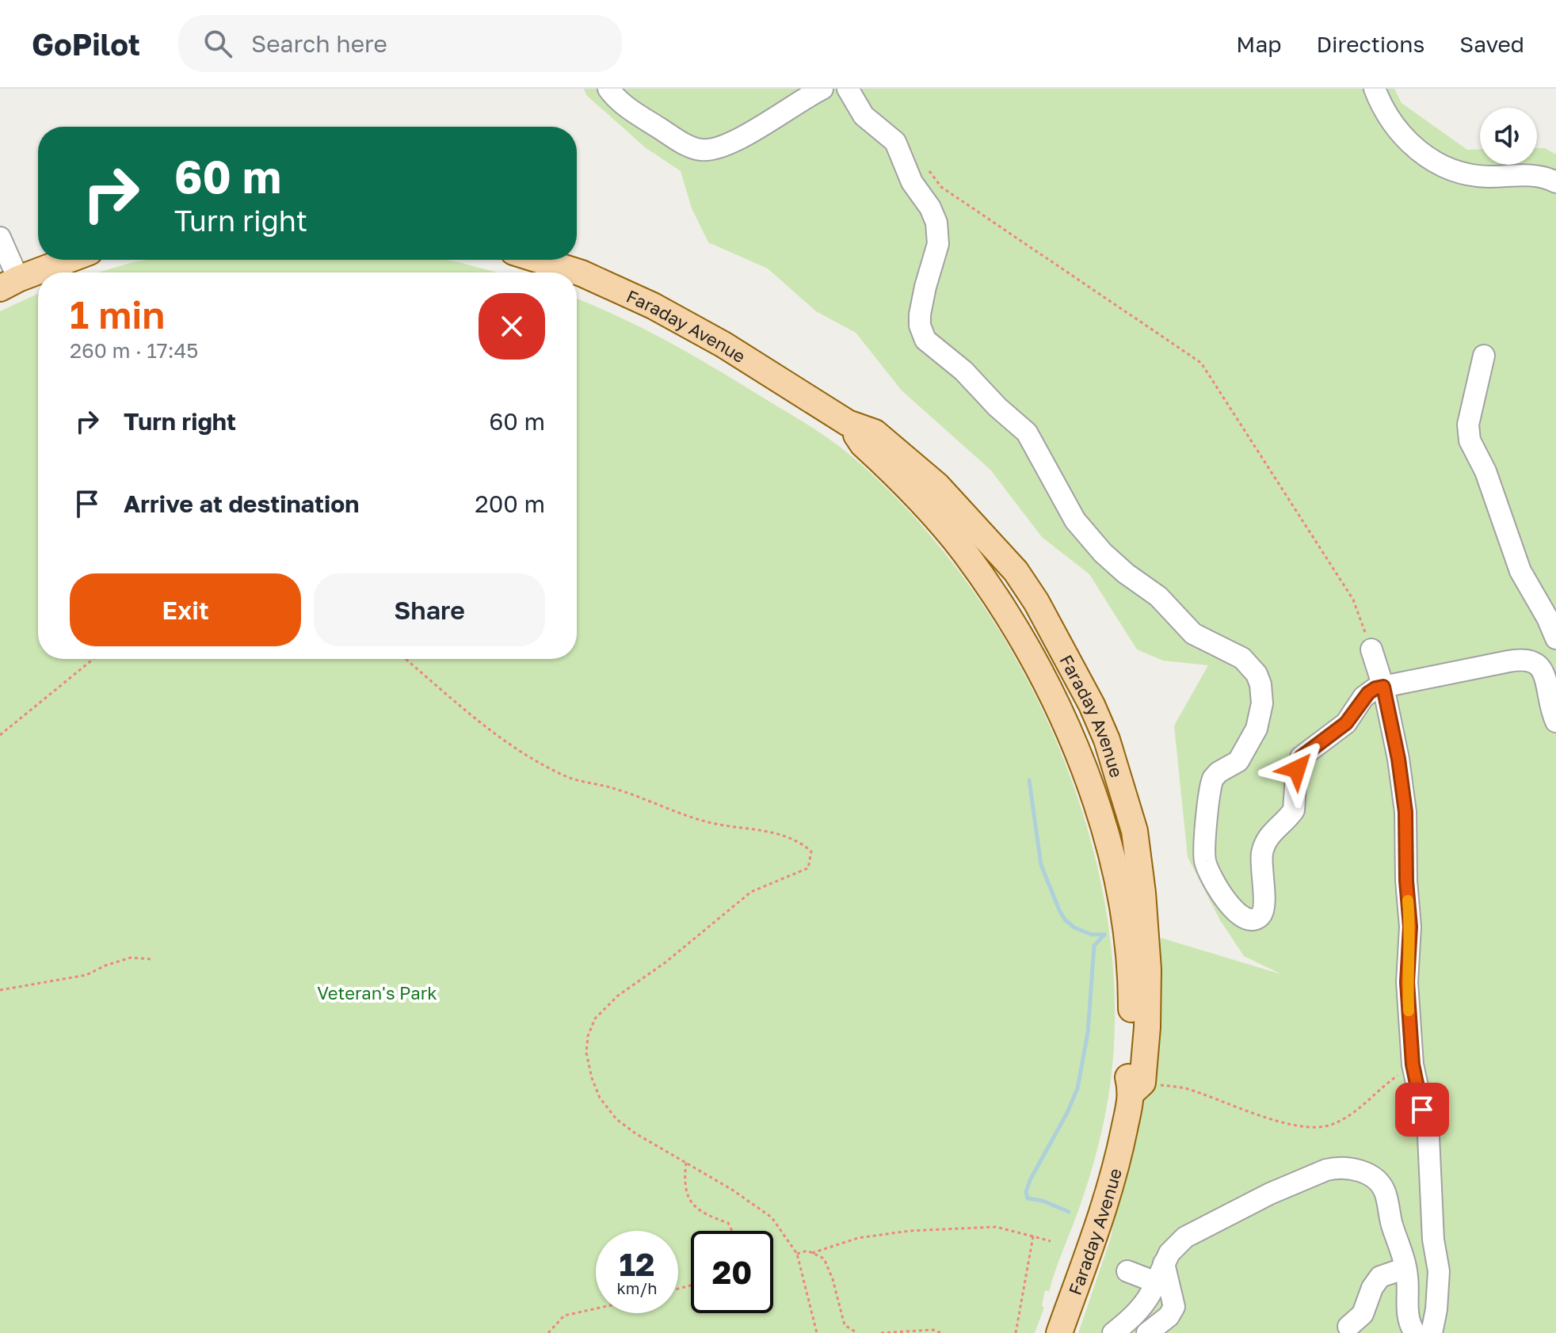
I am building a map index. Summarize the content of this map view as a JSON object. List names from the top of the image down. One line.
{"streets":{"main road":["Faraday Avenue"]},"parks":["Veteran's Park"],"page":{"header":"GoPilot","search":"Search here","nav":["Map","Directions","Saved"],"turn":["60 m","Turn right"],"heading":["1 min","260 m · 17:45"],"list":[{"name":"Turn right","value":"60 m"},{"name":"Arrive at destination","value":"200 m"}],"buttons":["Exit","Share"],"speed":"12 km/h","limit":"20"}}
